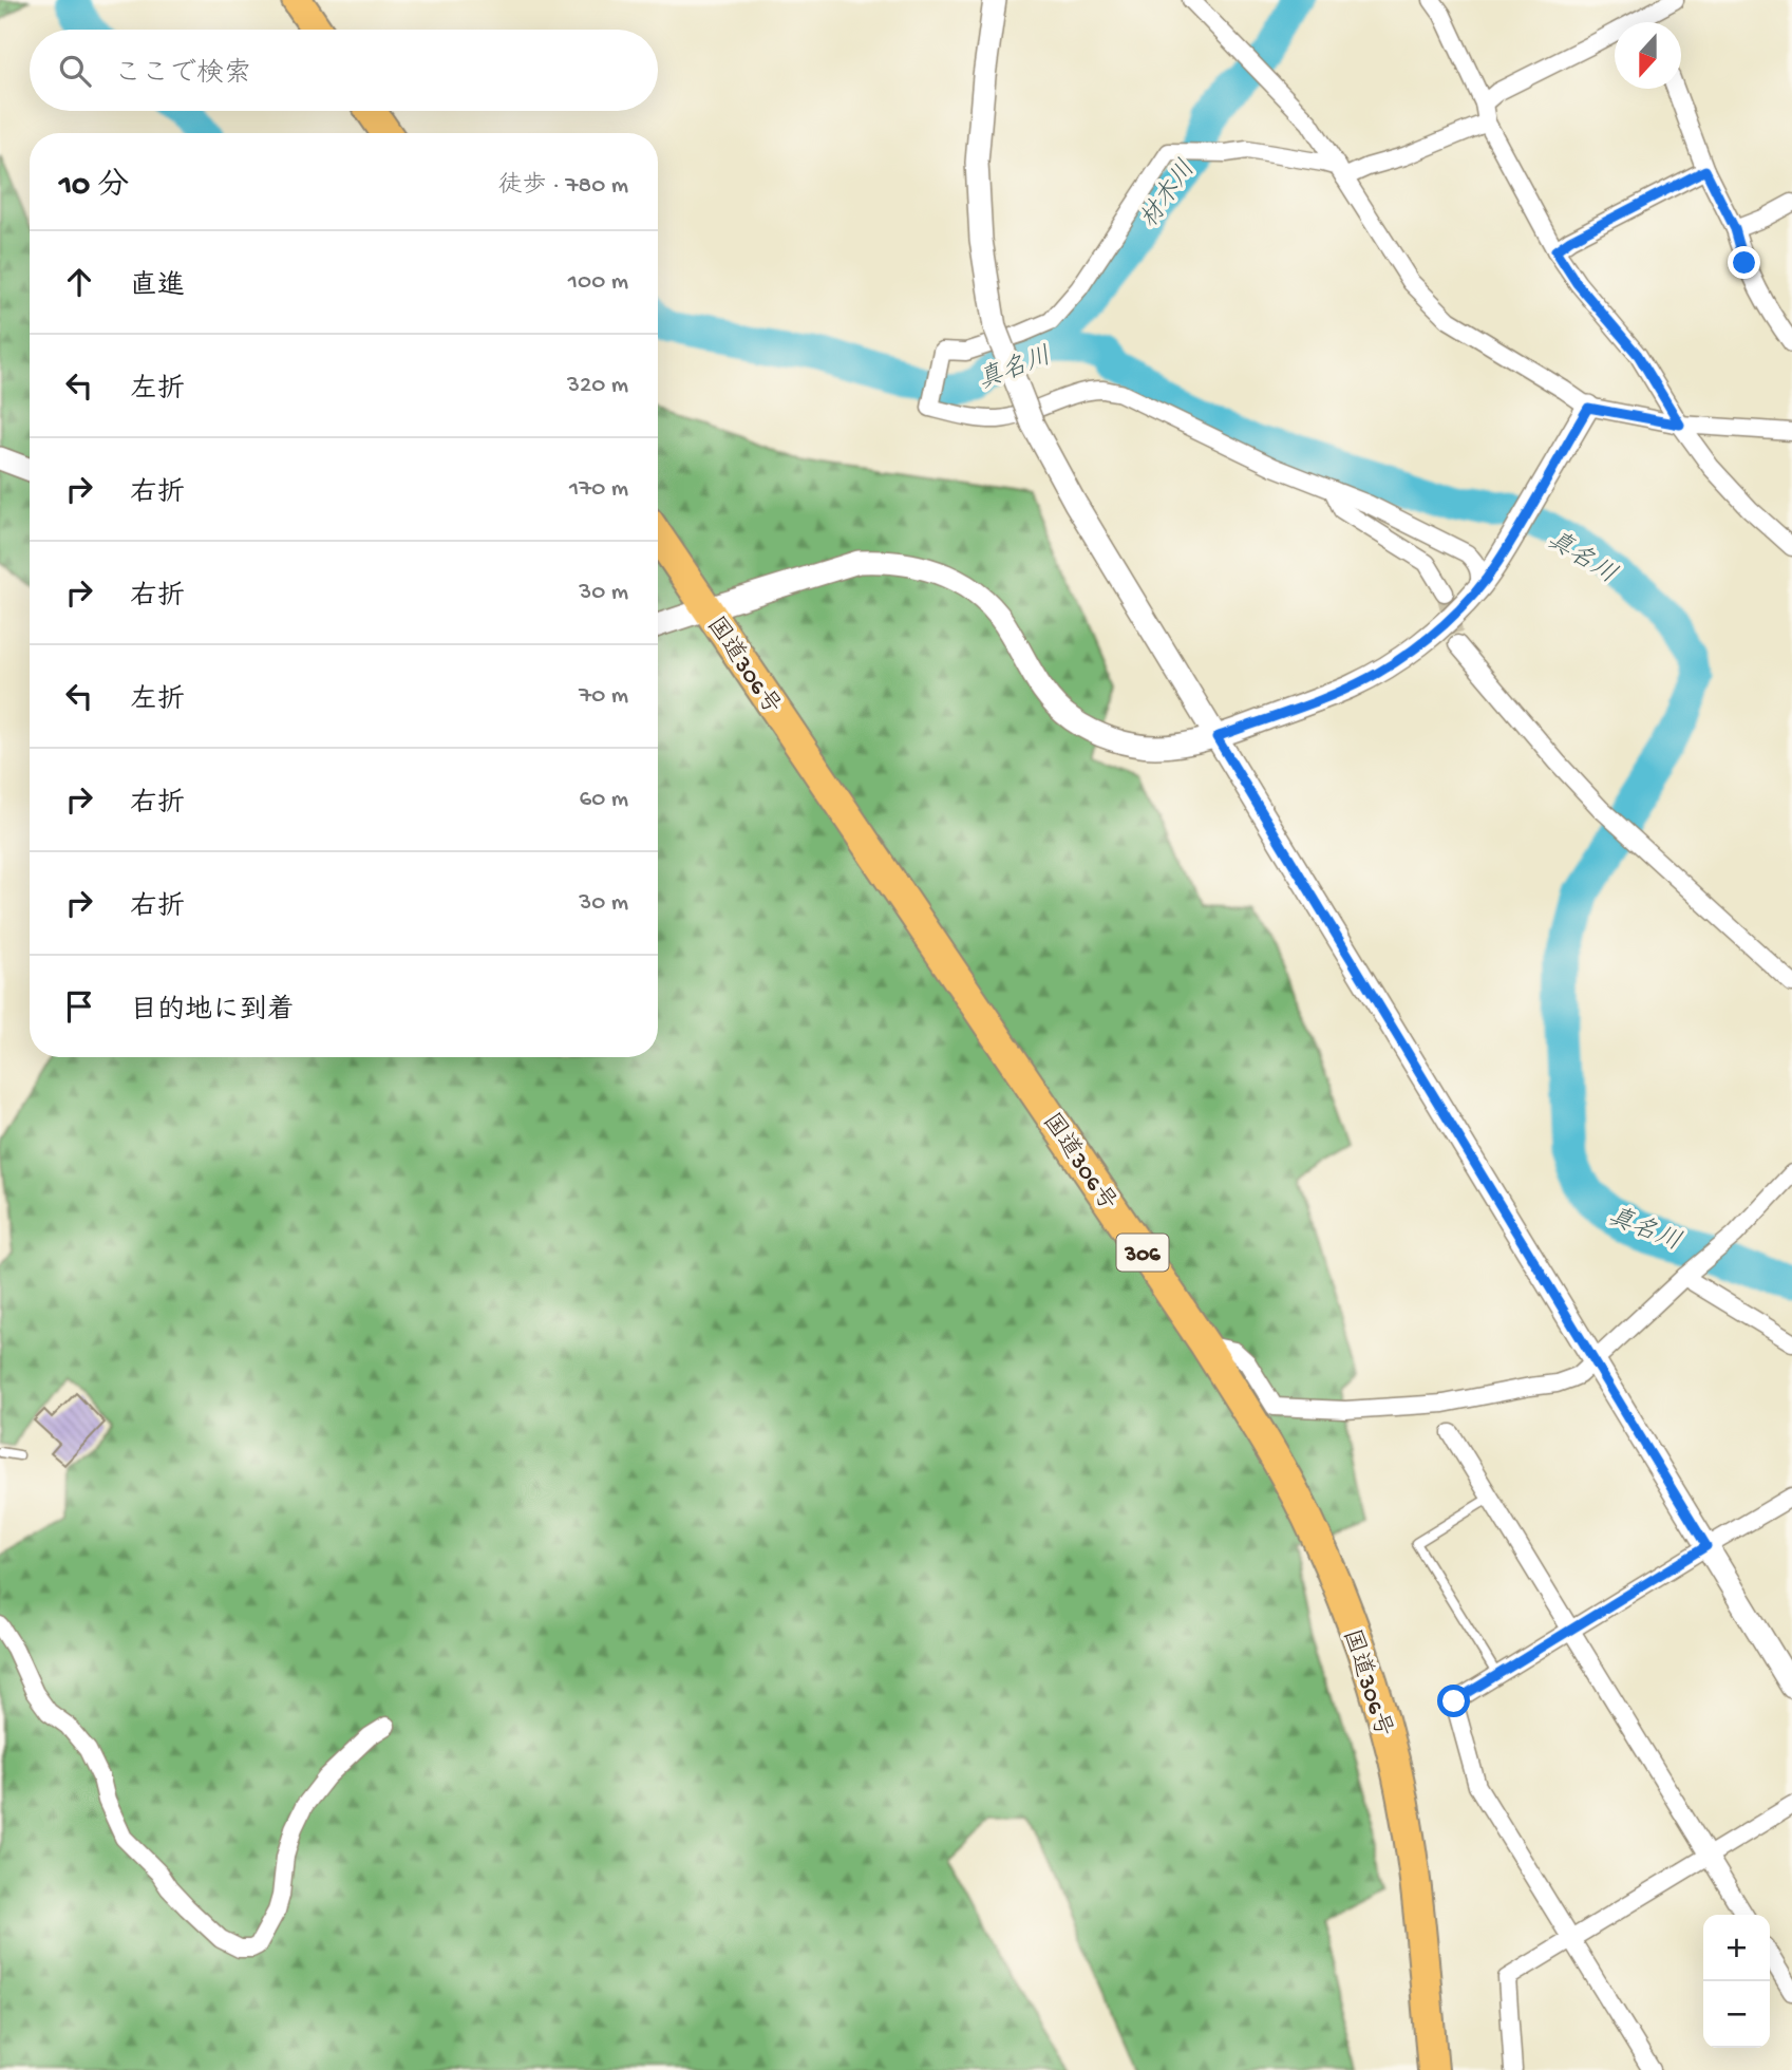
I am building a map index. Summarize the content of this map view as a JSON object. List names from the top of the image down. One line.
{"streets":{"highway":["国道306号","306"]},"water":["材木川","真名川"],"north":"bottom","page":{"search":"ここで検索","heading":["10 分","徒歩 · 780 m"],"list":[["直進","100 m"],["左折","320 m"],["右折","170 m"],["右折","30 m"],["左折","70 m"],["右折","60 m"],["右折","30 m"],"目的地に到着"],"map_buttons":["+","−"]}}
